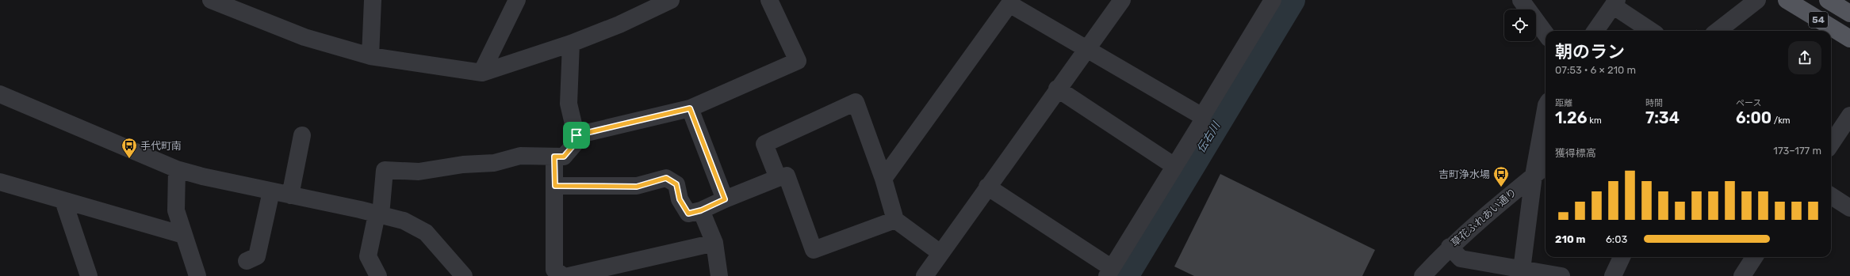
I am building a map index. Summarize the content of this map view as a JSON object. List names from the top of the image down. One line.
{"streets":{"main road":["54"],"street":["草花ふれあい通り"]},"water":["伝右川"],"places":{"bus stop":["手代町南","吉町浄水場"]},"page":{"heading":["朝のラン","07:53 · 6 × 210 m"],"stats":[["距離","1.26 km"],["時間","7:34"],["ペース","6:00 /km"]],"chart":["獲得標高","173–177 m"],"list":[{"name":"210 m","note":"6:03"}]}}
